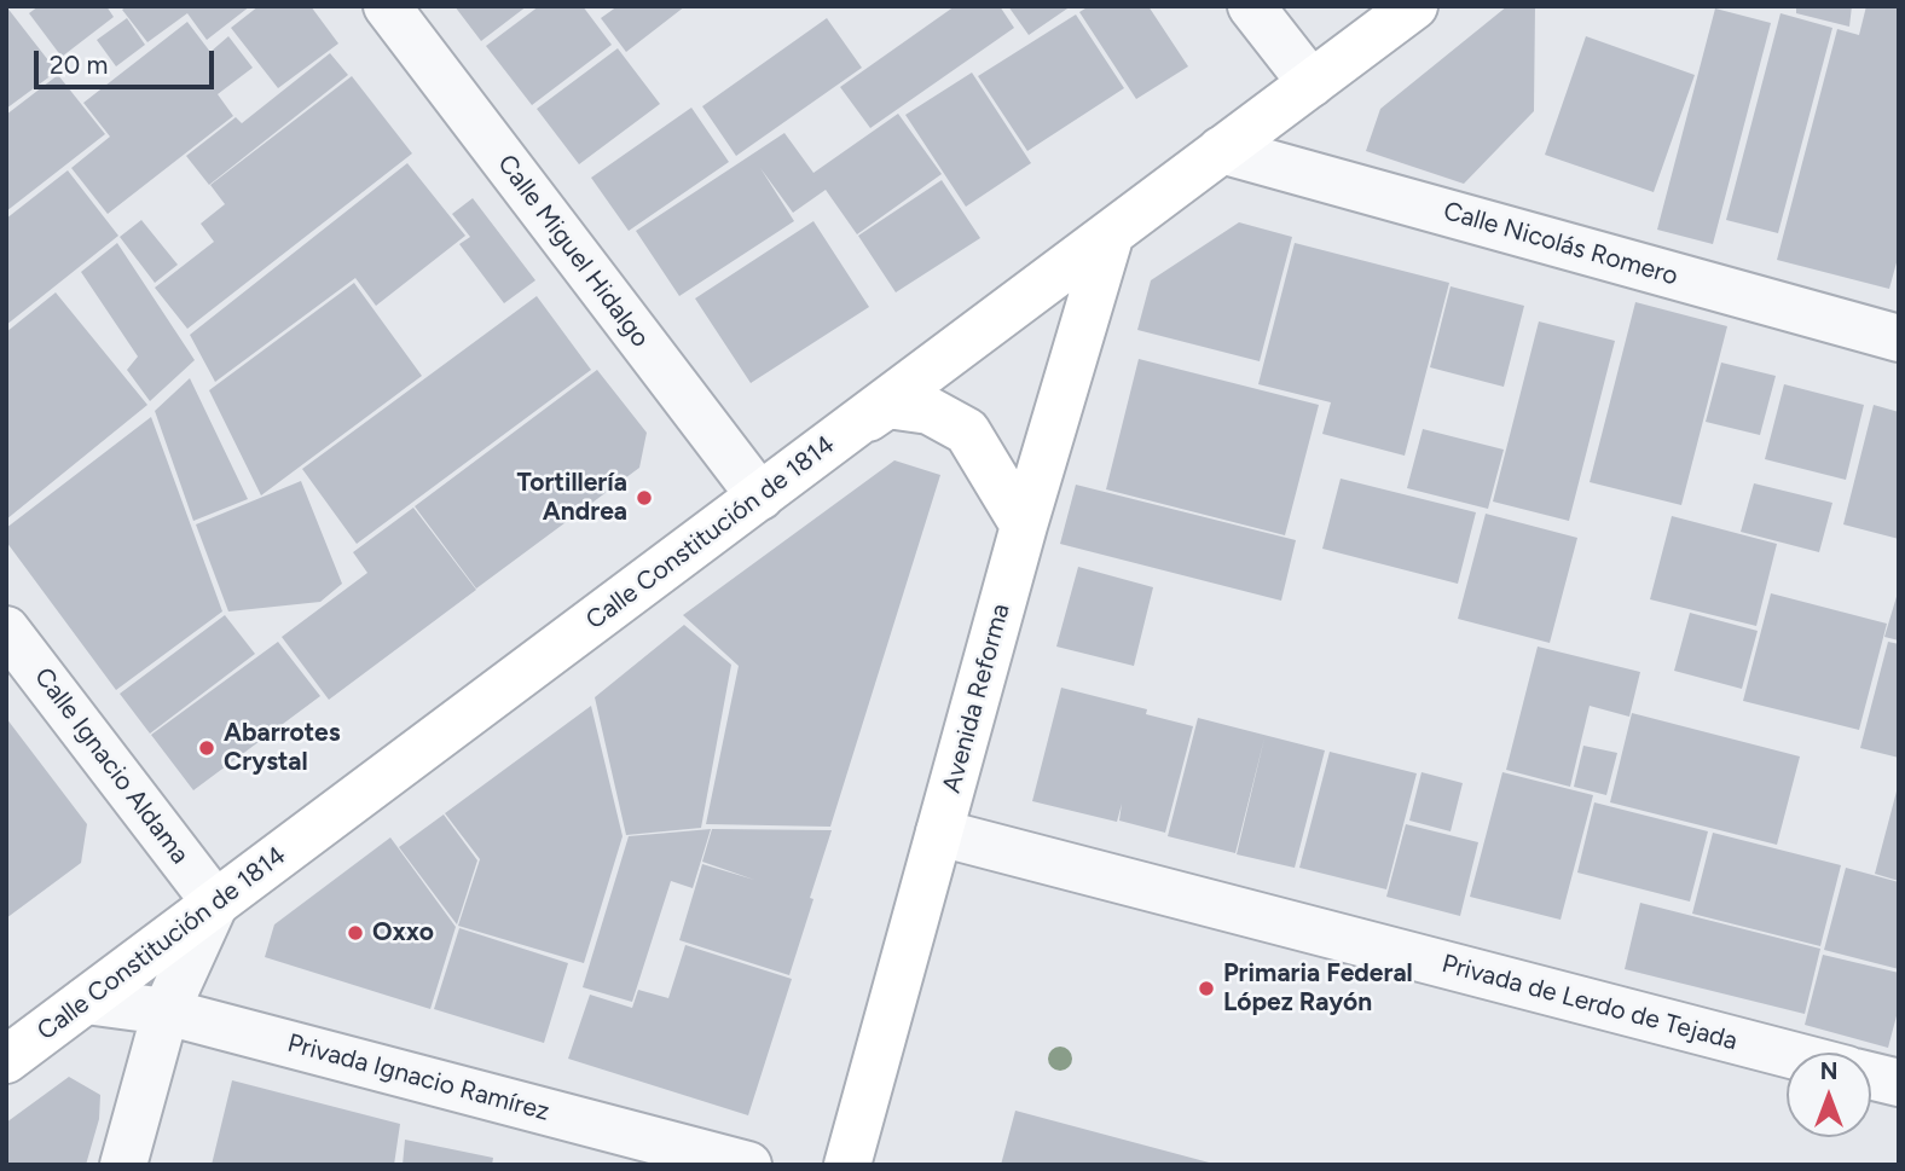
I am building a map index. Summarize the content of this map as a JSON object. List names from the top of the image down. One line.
{"streets":{"street":["Calle Nicolás Romero","Calle Miguel Hidalgo","Calle Constitución de 1814","Avenida Reforma","Calle Ignacio Aldama","Privada de Lerdo de Tejada","Privada Ignacio Ramírez"]},"crossings":[["Calle Nicolás Romero","Calle Constitución de 1814"],["Calle Miguel Hidalgo","Calle Constitución de 1814"],["Calle Constitución de 1814","Avenida Reforma"],["Calle Constitución de 1814","Calle Ignacio Aldama"],["Calle Constitución de 1814","Privada Ignacio Ramírez"],["Avenida Reforma","Privada de Lerdo de Tejada"]],"places":["Tortillería Andrea","Abarrotes Crystal","Oxxo","Primaria Federal López Rayón"],"scale_bar":"20 m","north":"top"}
